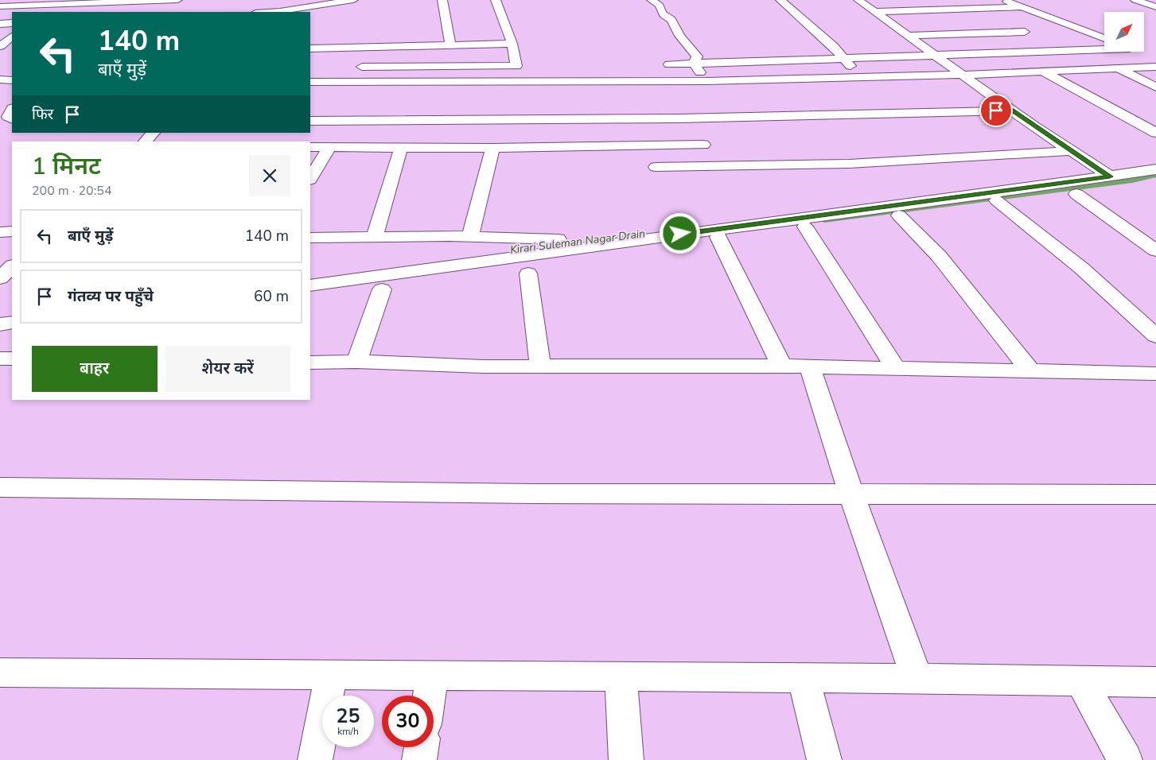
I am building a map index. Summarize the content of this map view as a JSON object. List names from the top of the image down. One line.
{"water":["Kirari Suleman Nagar Drain"],"north":"top right","page":{"turn":["140 m","बाएँ मुड़ें"],"then":"फिर","heading":["1 मिनट","200 m · 20:54"],"list":[{"name":"बाएँ मुड़ें","value":"140 m"},{"name":"गंतव्य पर पहुँचे","value":"60 m"}],"buttons":["बाहर","शेयर करें"],"speed":"25 km/h","limit":"30"}}
